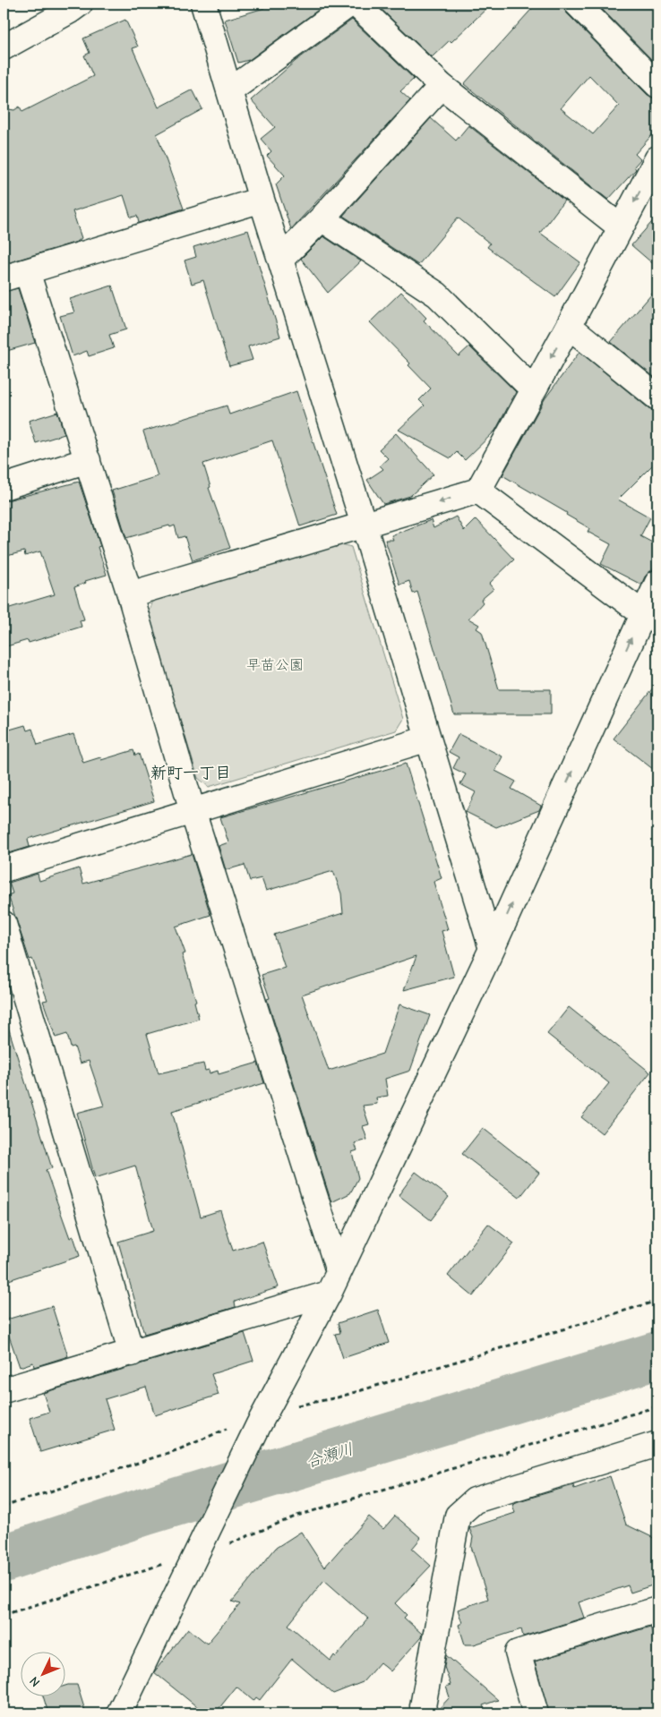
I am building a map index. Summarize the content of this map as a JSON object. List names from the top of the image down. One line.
{"districts":["新町一丁目"],"water":["合瀬川"],"parks":["早苗公園"],"north":"bottom left"}
